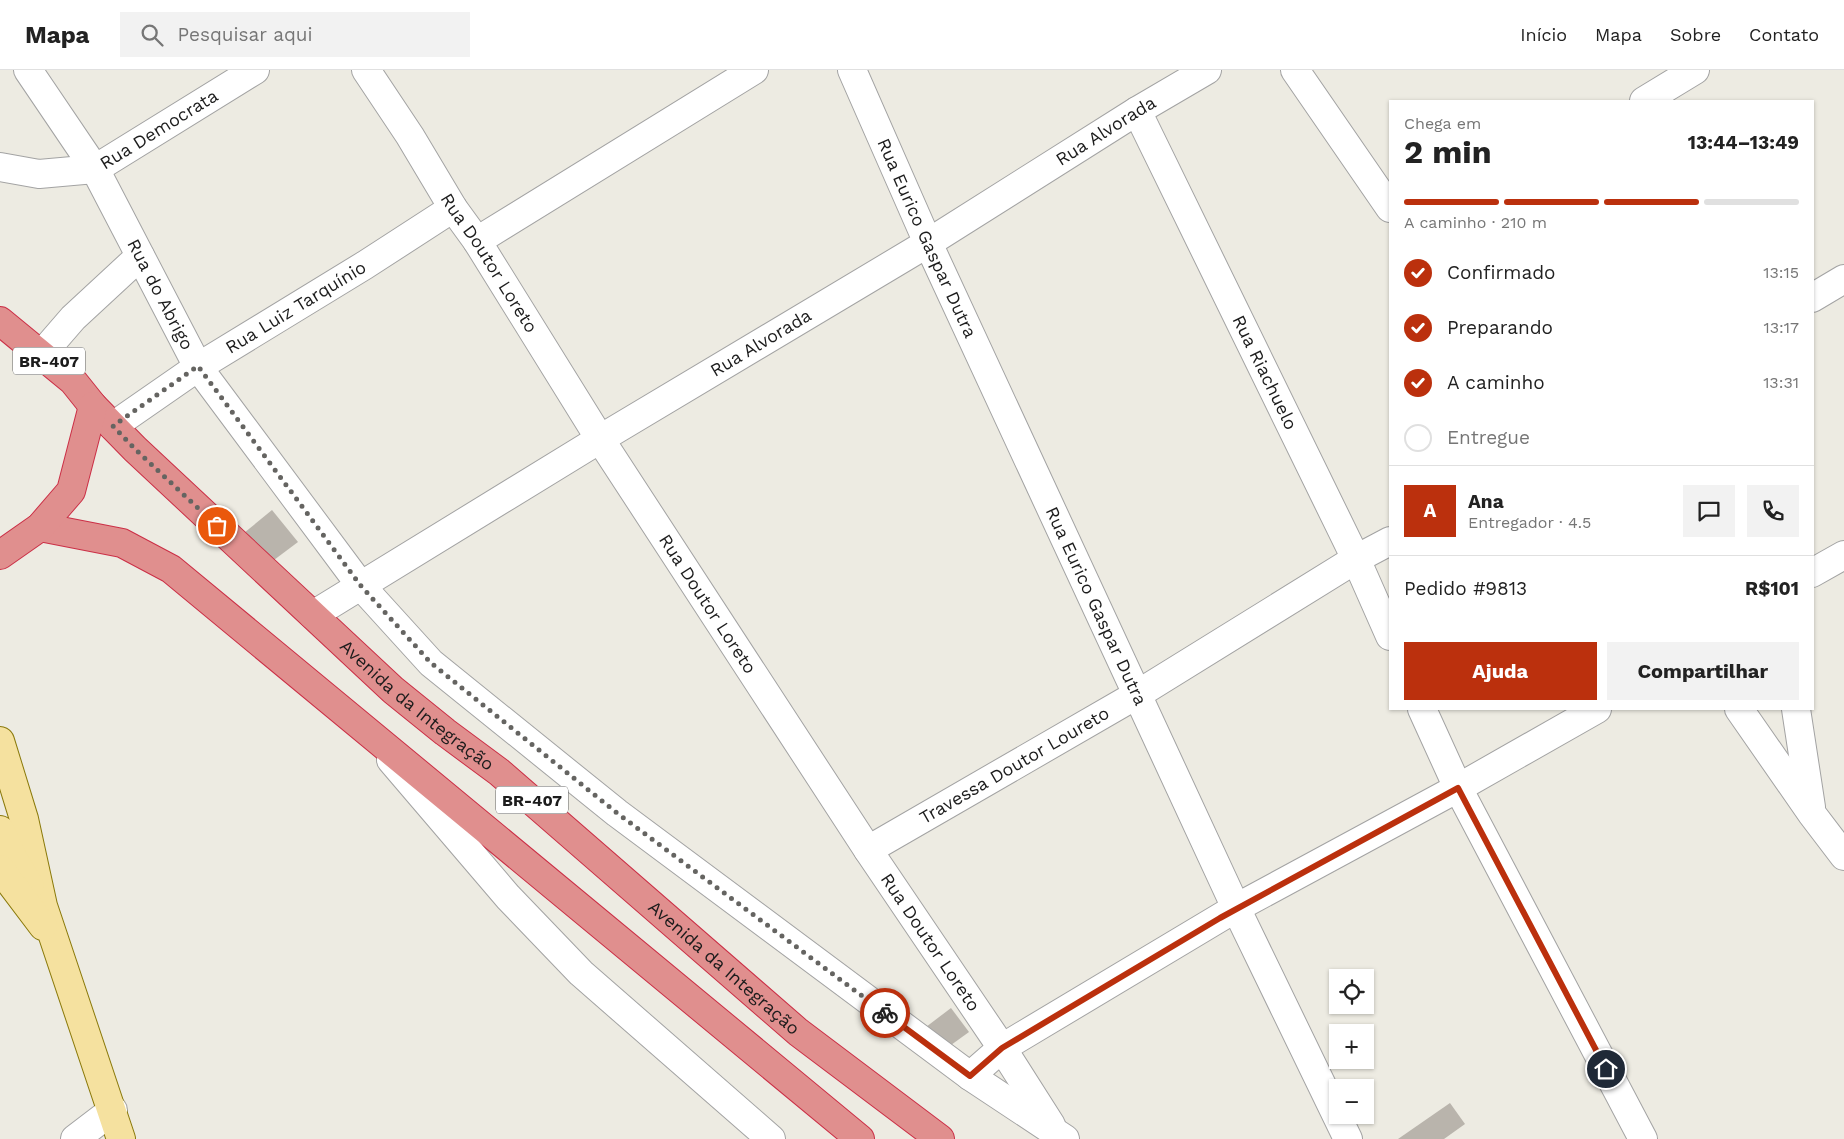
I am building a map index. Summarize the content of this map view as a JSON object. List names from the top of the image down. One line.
{"streets":{"highway":["BR-407","Avenida da Integração"],"street":["Rua Democrata","Rua Alvorada","Rua Eurico Gaspar Dutra","Rua Doutor Loreto","Rua do Abrigo","Rua Luiz Tarquínio","Rua Riachuelo","Travessa Doutor Loureto"]},"crossings":[["Rua Democrata","Rua do Abrigo"],["Rua Alvorada","Rua Eurico Gaspar Dutra"],["Rua Alvorada","Rua Doutor Loreto"],["Rua Alvorada","Rua do Abrigo"],["Rua Alvorada","Rua Riachuelo"],["Rua Alvorada","Avenida da Integração"],["Rua Eurico Gaspar Dutra","Travessa Doutor Loureto"],["Rua Doutor Loreto","Rua do Abrigo"],["Rua Doutor Loreto","Rua Luiz Tarquínio"],["Rua Doutor Loreto","Travessa Doutor Loureto"],["Rua do Abrigo","Rua Luiz Tarquínio"],["Rua Luiz Tarquínio","BR-407"],["Rua Luiz Tarquínio","Avenida da Integração"],["BR-407","Avenida da Integração"],["Rua Riachuelo","Travessa Doutor Loureto"]],"page":{"header":"Mapa","search":"Pesquisar aqui","nav":["Início","Mapa","Sobre","Contato"],"heading":["2 min","Chega em","13:44–13:49"],"panel":["Ana","Entregador · 4.5","Pedido #9813","R$101"],"bar":"A caminho · 210 m","list":[["Confirmado","13:15"],["Preparando","13:17"],["A caminho","13:31"],"Entregue"],"round":"A","buttons":["Ajuda","Compartilhar"],"map_buttons":["+","−"]}}
